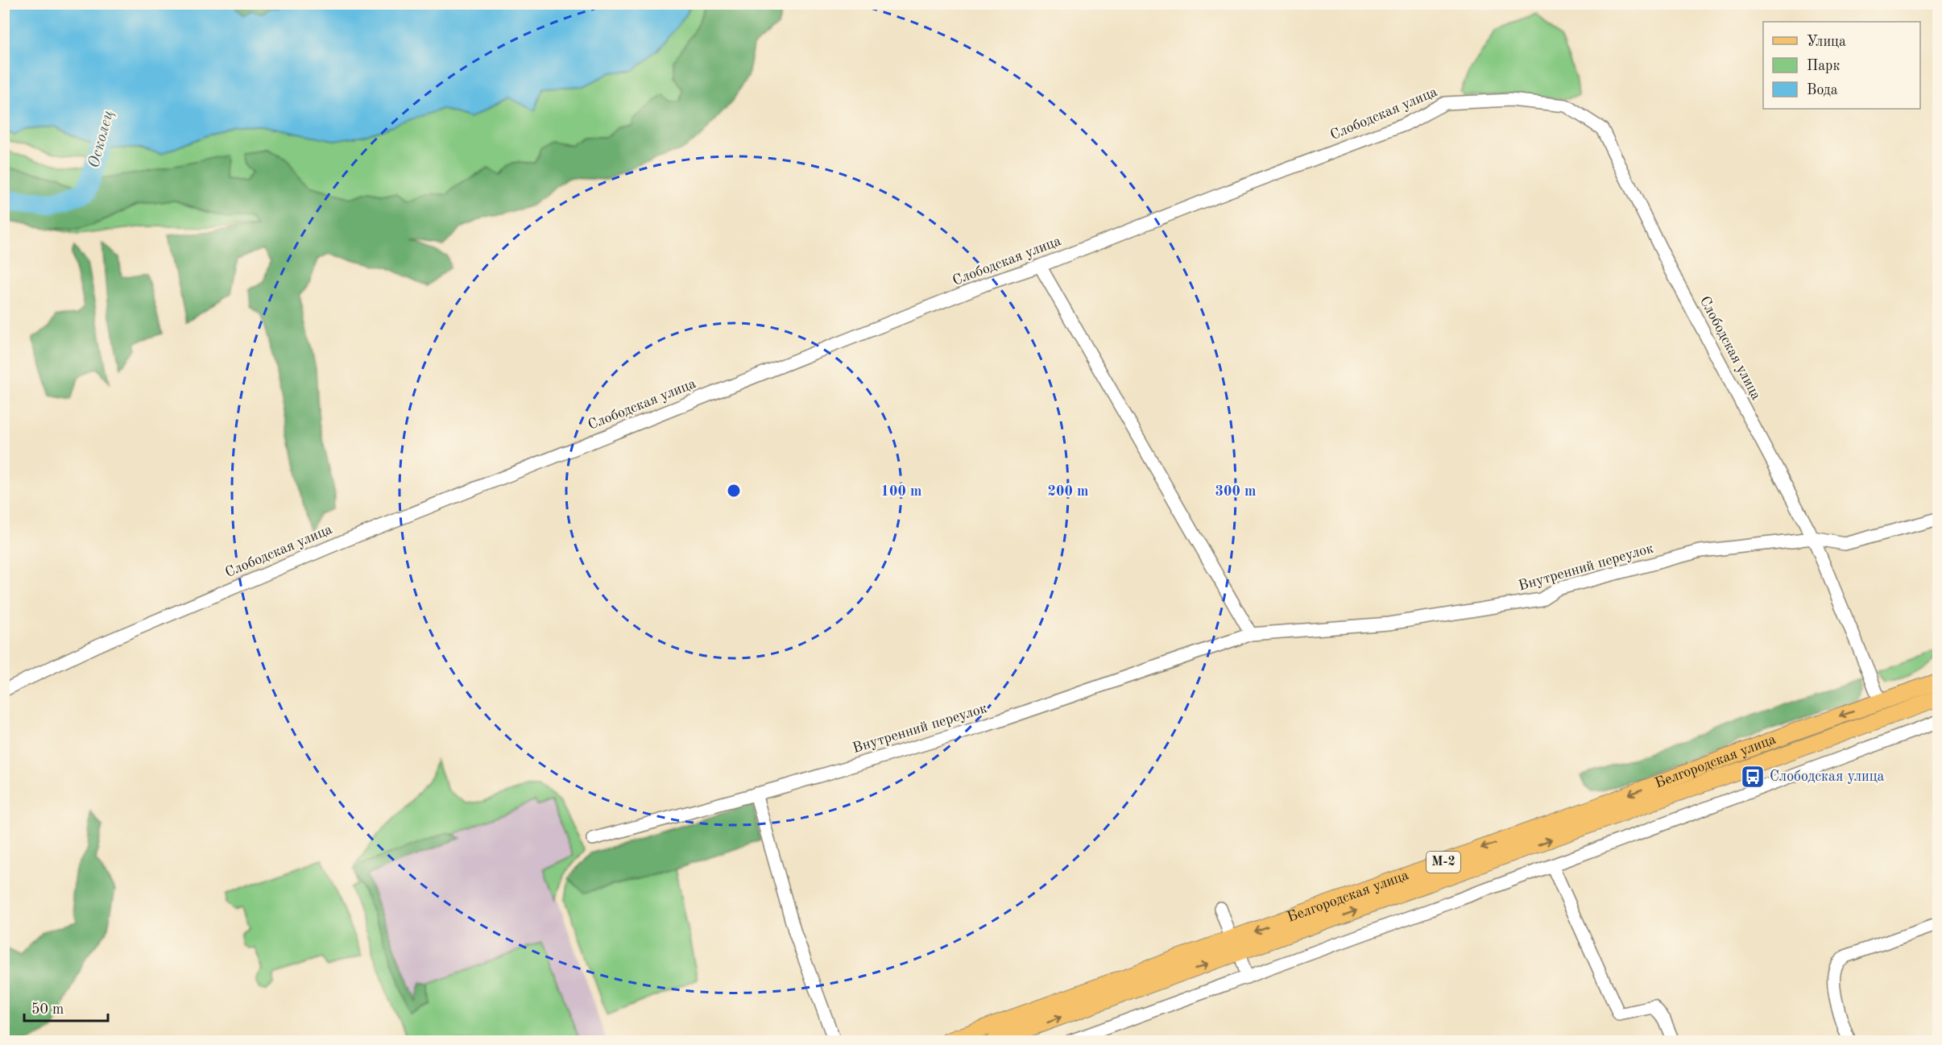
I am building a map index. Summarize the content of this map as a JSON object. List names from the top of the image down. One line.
{"streets":{"main road":["Белгородская улица","М-2"],"street":["Слободская улица","Внутренний переулок"]},"crossings":[["Слободская улица","Внутренний переулок"],["Слободская улица","Белгородская улица"]],"water":["Осколец"],"places":{"bus stop":["Слободская улица"]},"legend":["Улица","Парк","Вода"],"scale_bar":"50 m","rings":["100 m","200 m","300 m"]}
